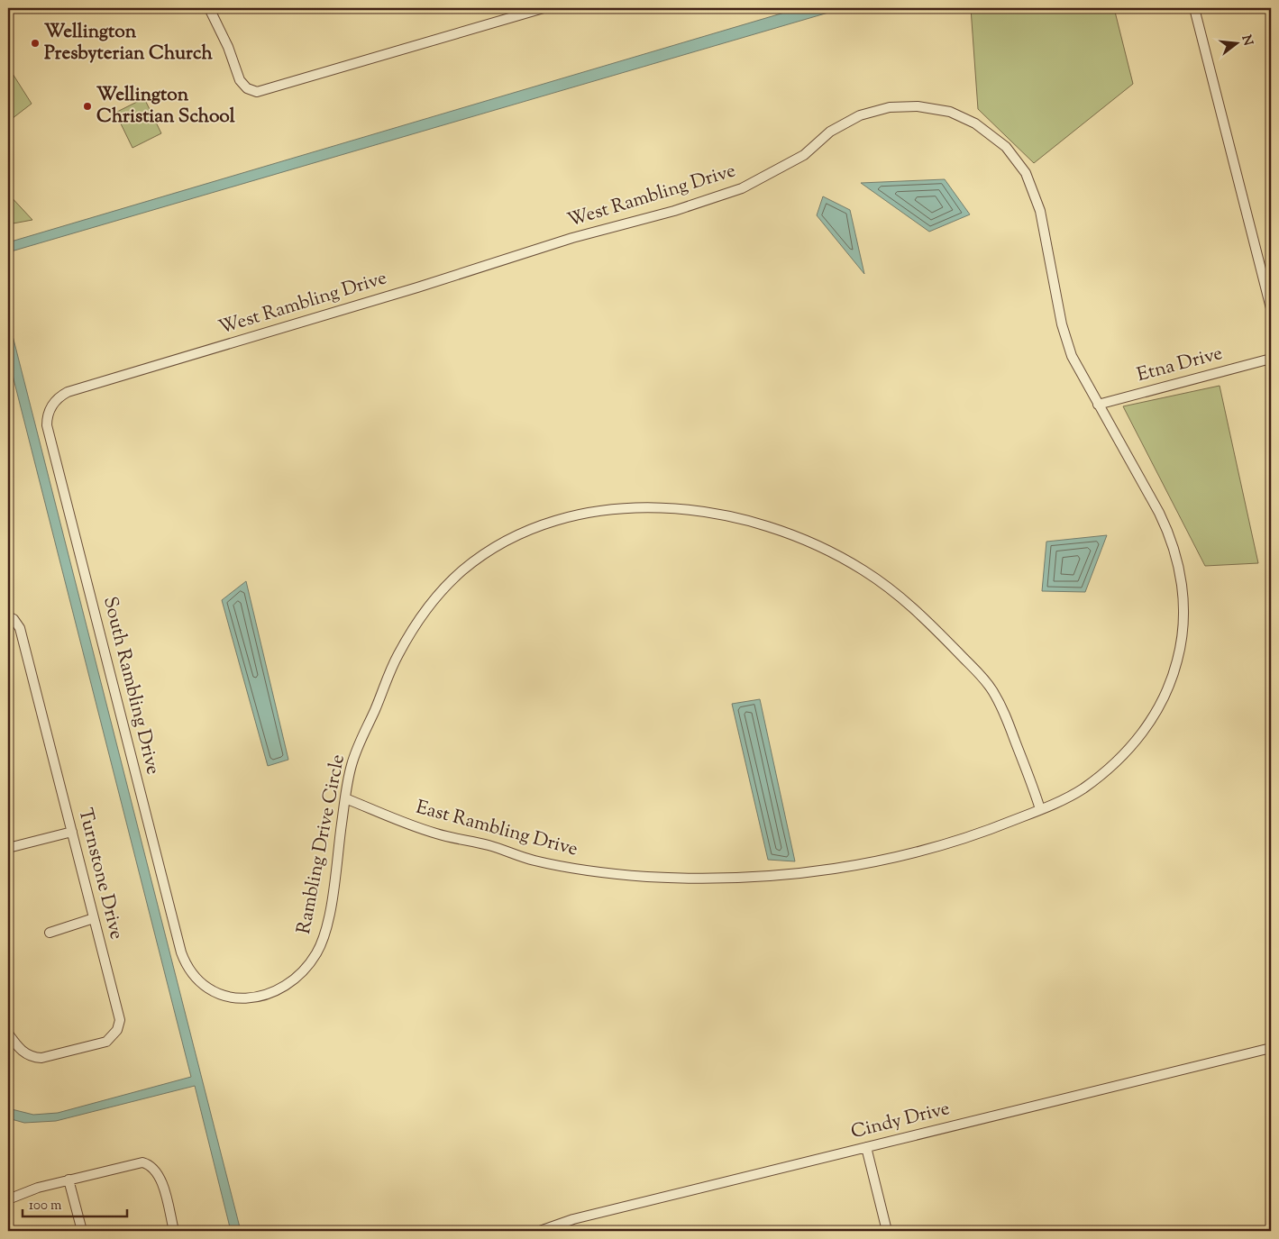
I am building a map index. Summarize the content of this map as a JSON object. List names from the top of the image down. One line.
{"streets":{"street":["West Rambling Drive","Etna Drive","South Rambling Drive","East Rambling Drive","Rambling Drive Circle","Turnstone Drive","Cindy Drive"]},"crossings":[["West Rambling Drive","Etna Drive"],["West Rambling Drive","South Rambling Drive"],["West Rambling Drive","East Rambling Drive"],["Etna Drive","East Rambling Drive"],["South Rambling Drive","Rambling Drive Circle"],["East Rambling Drive","Rambling Drive Circle"]],"places":["Wellington Presbyterian Church","Wellington Christian School"],"scale_bar":"100 m","north":"right"}
